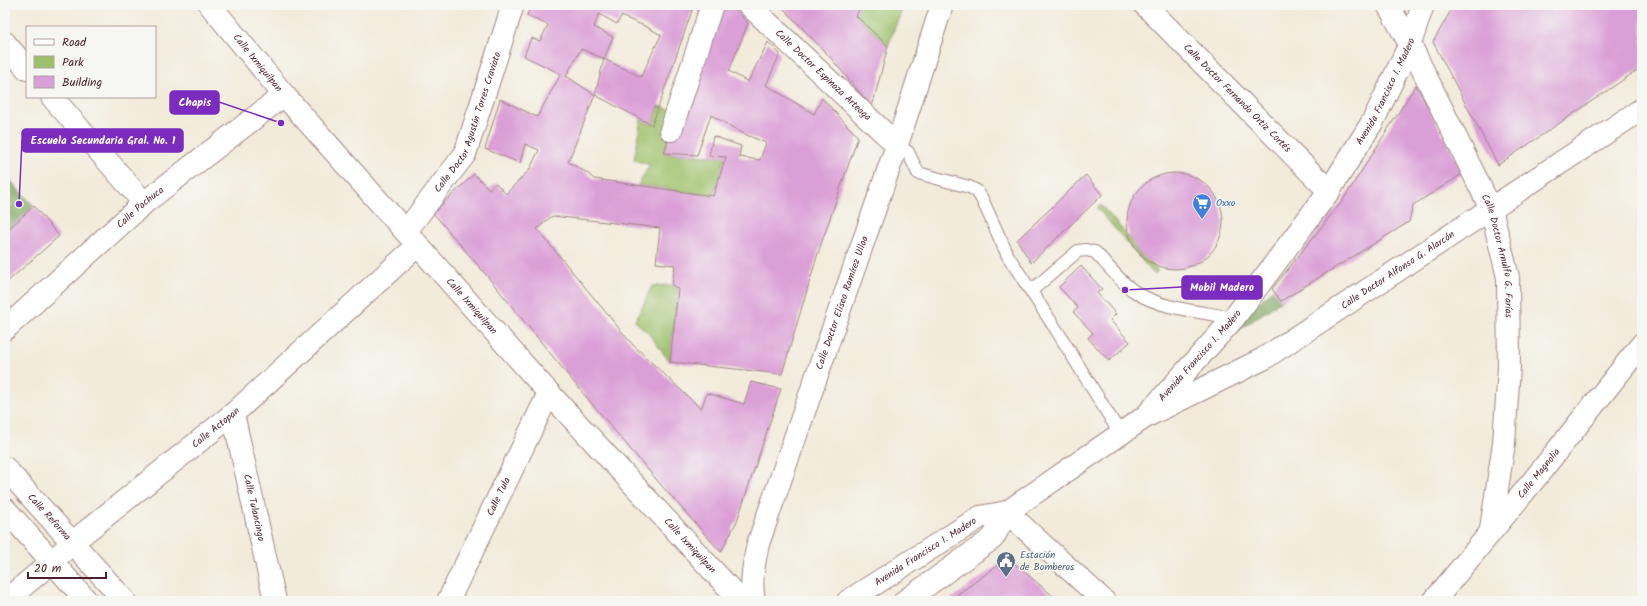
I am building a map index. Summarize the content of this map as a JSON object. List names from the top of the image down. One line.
{"streets":{"street":["Calle Ixmiquilpan","Calle Doctor Espinoza Arteaga","Avenida Francisco I. Madero","Calle Doctor Fernando Ortiz Cortés","Calle Doctor Agustín Torres Cravioto","Calle Pachuca","Calle Doctor Arnulfo G. Farías","Calle Doctor Alfonso G. Alarcón","Calle Doctor Elíseo Ramírez Ulloa","Calle Actopan","Calle Magnolia","Calle Tula","Calle Tulancingo","Calle Reforma"]},"crossings":[["Calle Ixmiquilpan","Calle Doctor Agustín Torres Cravioto"],["Calle Ixmiquilpan","Calle Pachuca"],["Calle Ixmiquilpan","Calle Actopan"],["Calle Ixmiquilpan","Calle Tula"],["Calle Doctor Espinoza Arteaga","Calle Doctor Elíseo Ramírez Ulloa"],["Avenida Francisco I. Madero","Calle Doctor Fernando Ortiz Cortés"],["Avenida Francisco I. Madero","Calle Doctor Arnulfo G. Farías"],["Avenida Francisco I. Madero","Calle Doctor Alfonso G. Alarcón"],["Calle Doctor Agustín Torres Cravioto","Calle Actopan"],["Calle Doctor Arnulfo G. Farías","Calle Doctor Alfonso G. Alarcón"],["Calle Doctor Arnulfo G. Farías","Calle Magnolia"],["Calle Actopan","Calle Tulancingo"],["Calle Actopan","Calle Reforma"]],"places":{"other":["Chapis","Escuela Secundaria Gral. No. 1","Mobil Madero"],"supermarket":["Oxxo"],"public building":["Estación de Bomberos"]},"legend":["Road","Park","Building"],"scale_bar":"20 m"}
